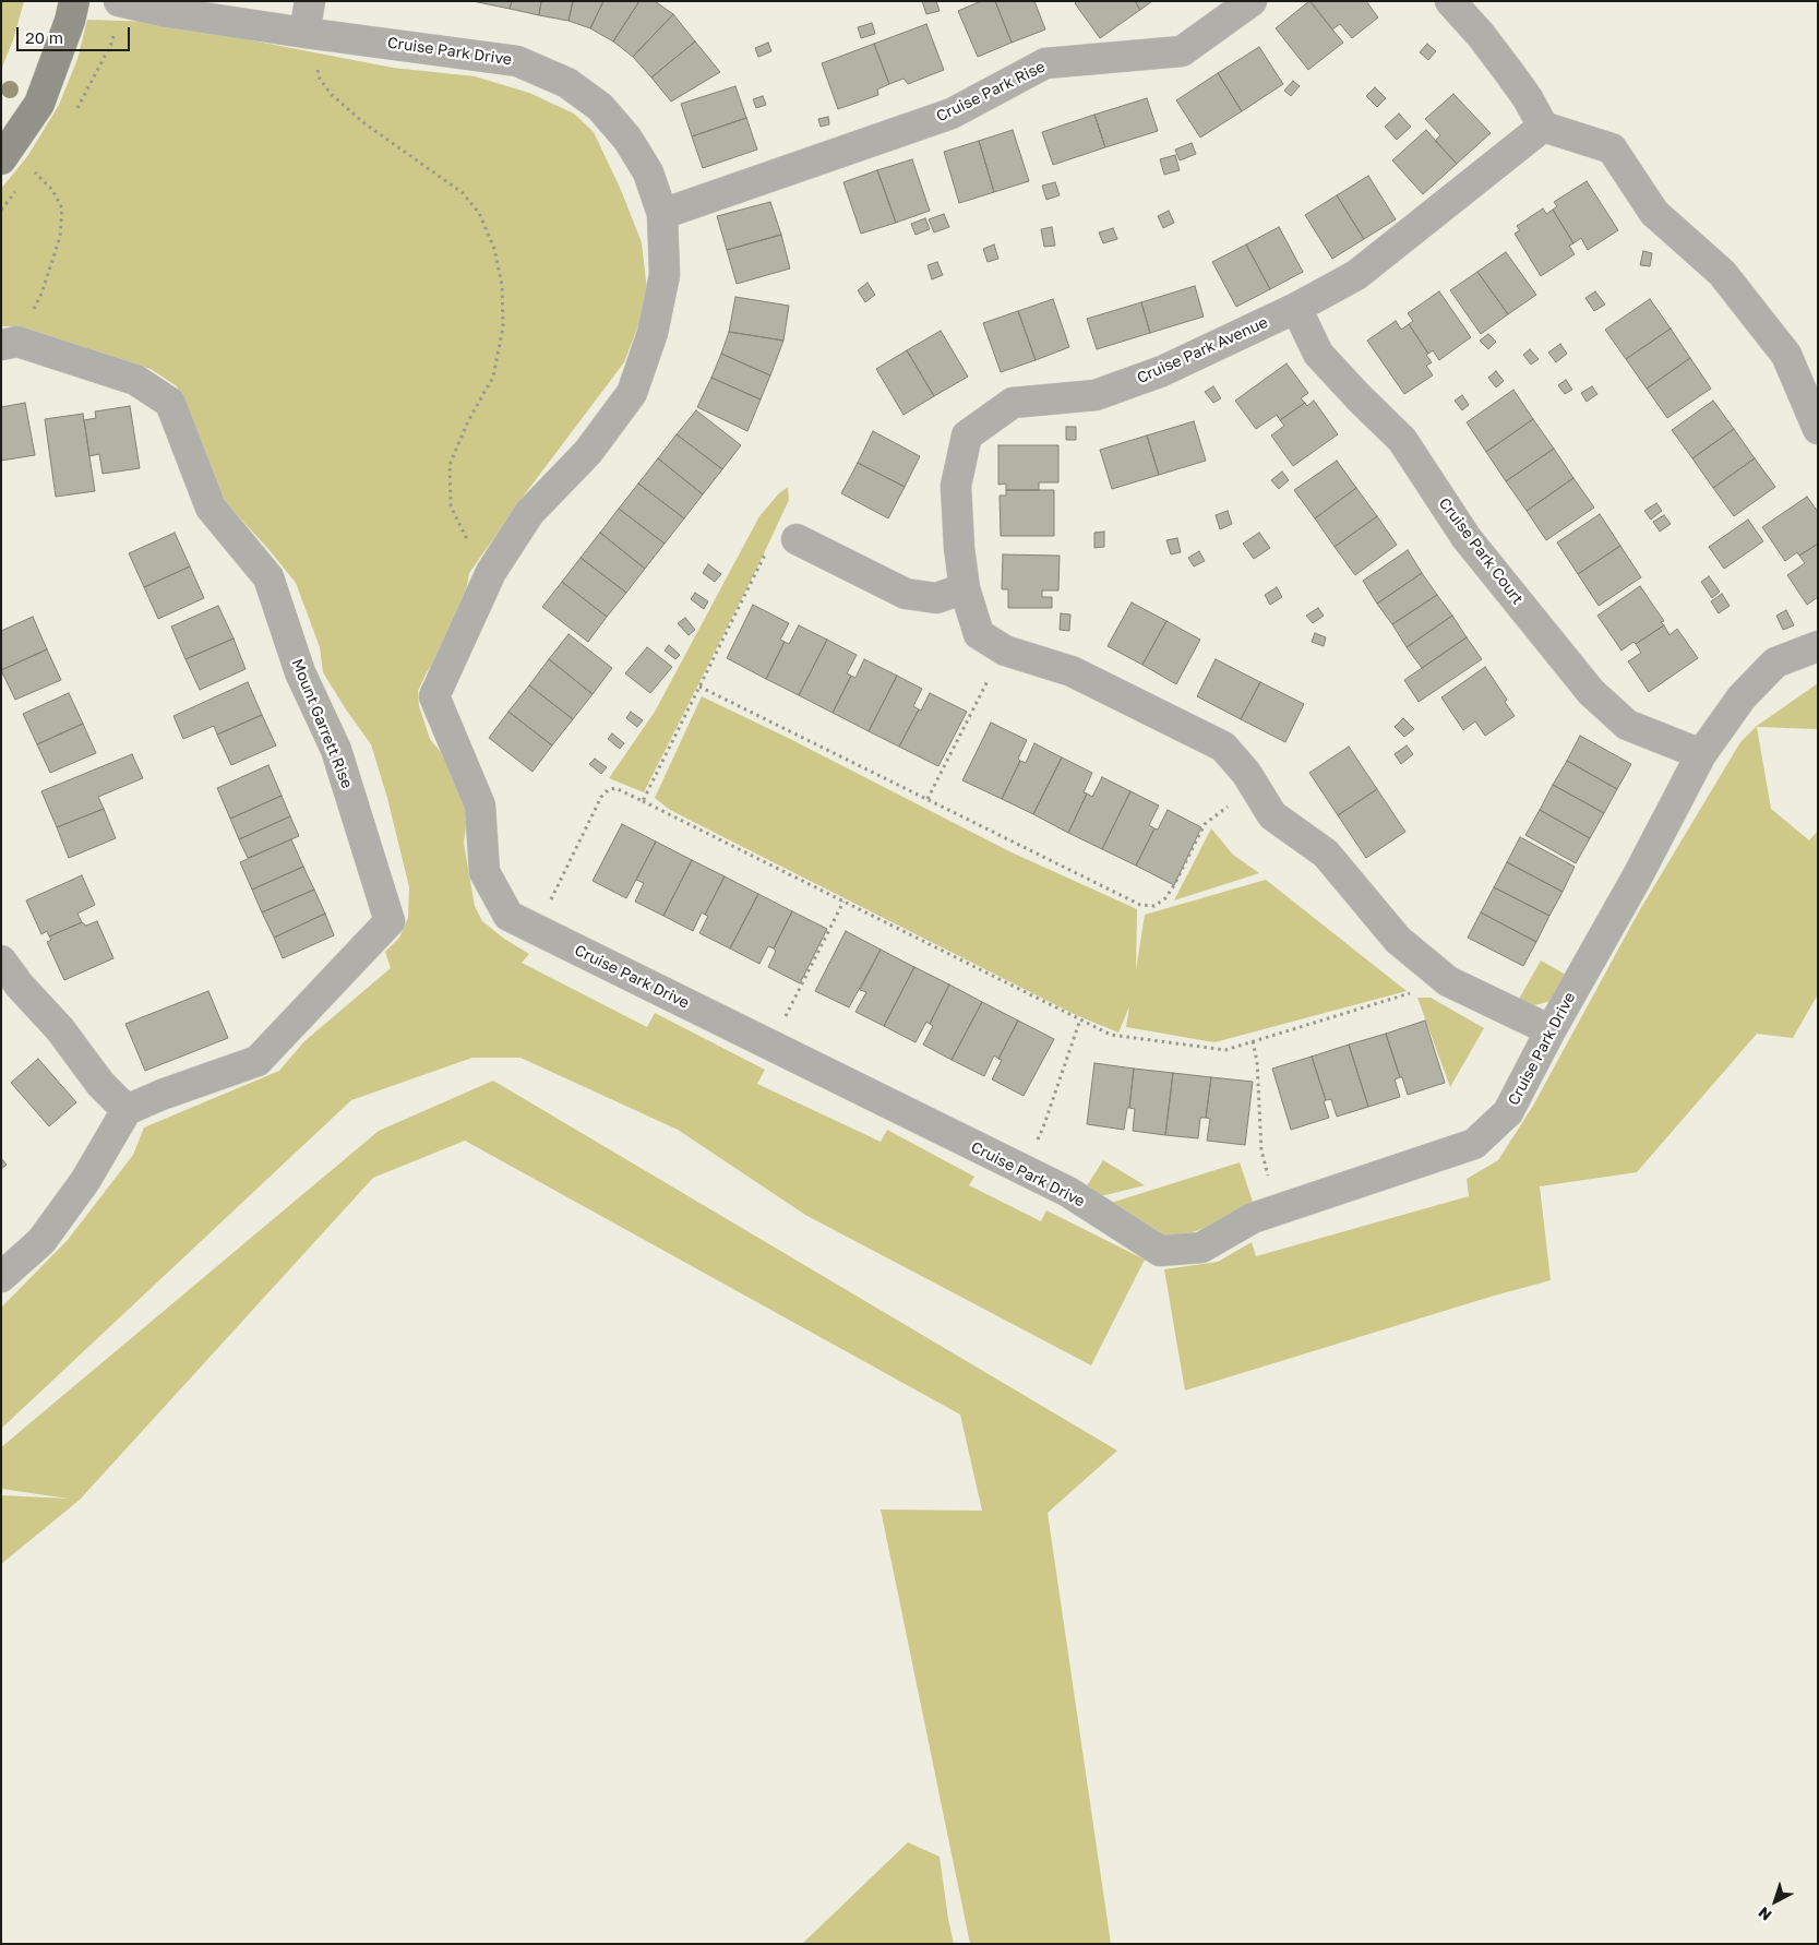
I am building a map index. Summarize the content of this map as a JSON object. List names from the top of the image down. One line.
{"streets":{"street":["Cruise Park Drive","Cruise Park Rise","Cruise Park Avenue","Cruise Park Court","Mount Garrett Rise"]},"crossings":[["Cruise Park Drive","Cruise Park Rise"],["Cruise Park Drive","Cruise Park Avenue"],["Cruise Park Drive","Cruise Park Court"],["Cruise Park Avenue","Cruise Park Court"]],"scale_bar":"20 m","north":"bottom left"}
